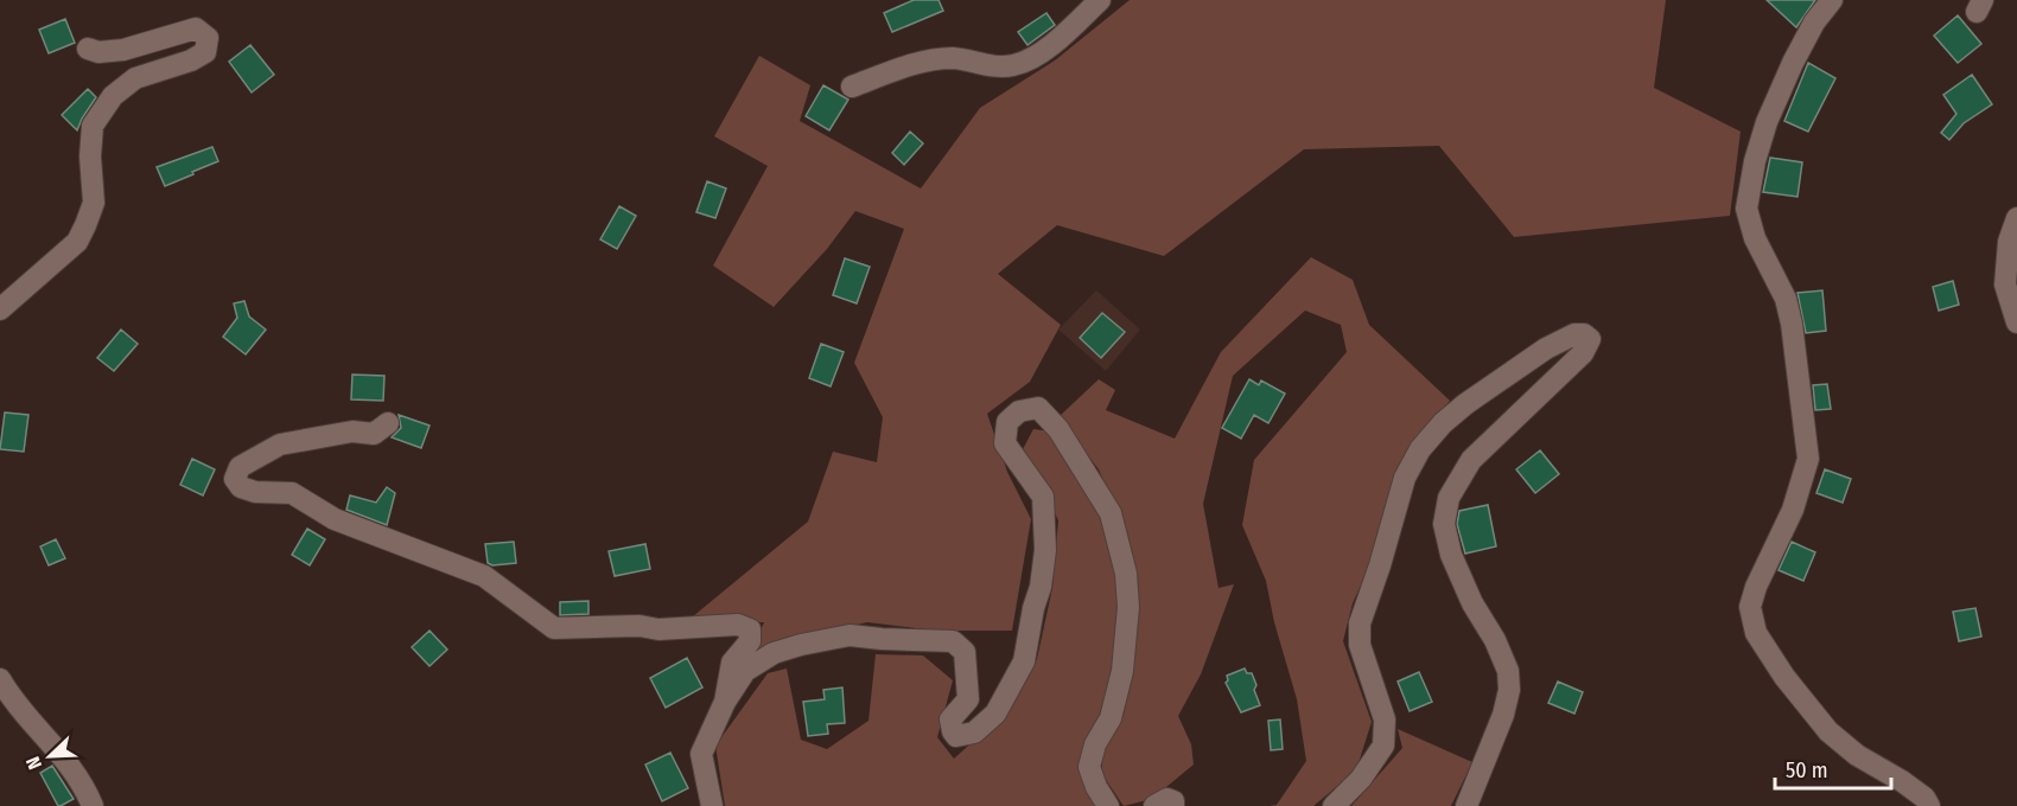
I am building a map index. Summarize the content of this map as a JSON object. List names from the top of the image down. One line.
{"scale_bar":"50 m","north":"bottom left"}
